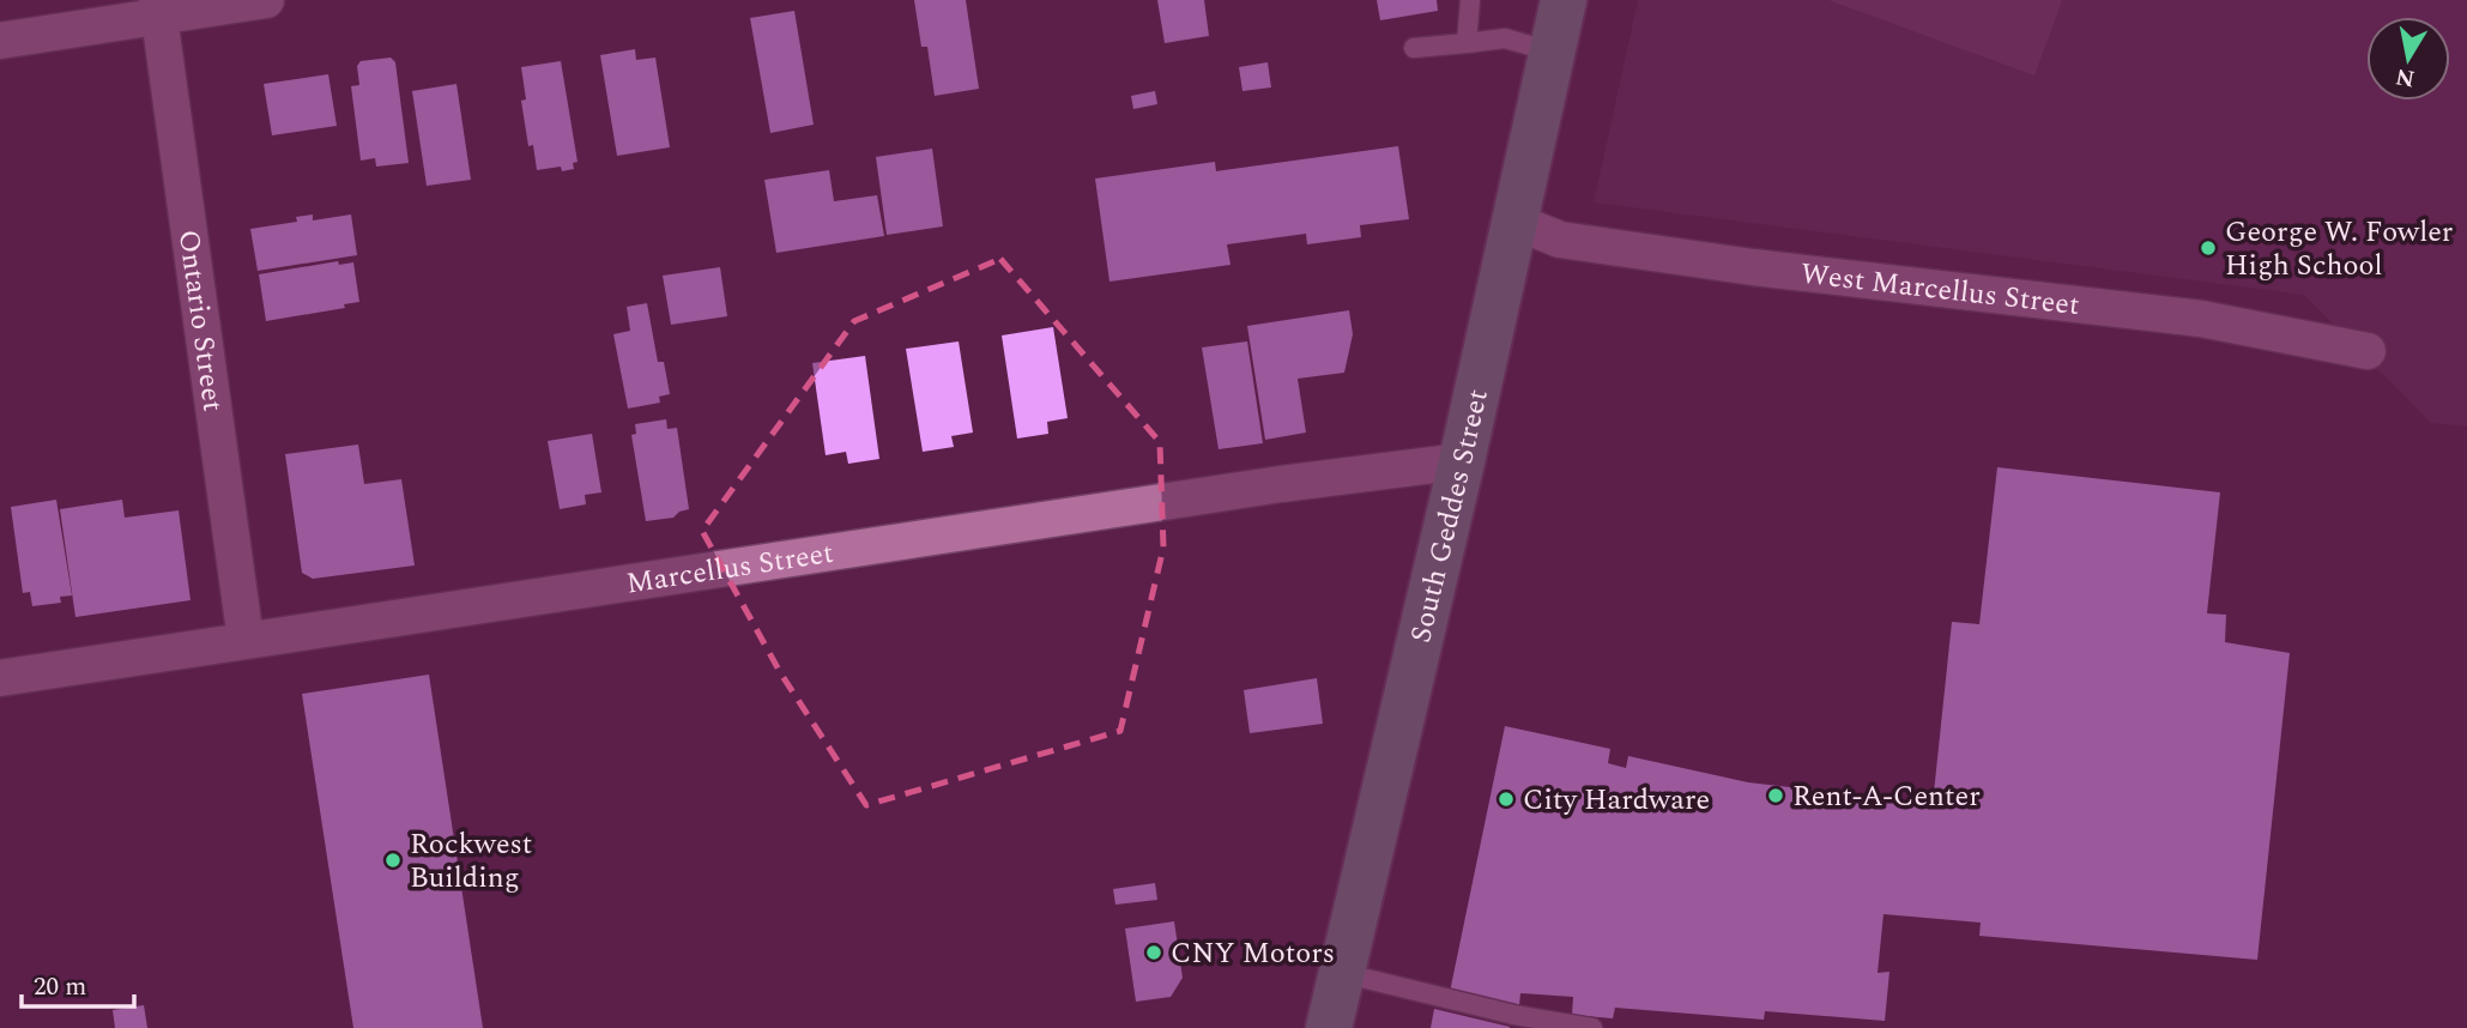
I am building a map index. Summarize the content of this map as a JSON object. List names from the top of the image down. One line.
{"streets":{"main road":["South Geddes Street"],"street":["West Marcellus Street","Ontario Street","Marcellus Street"]},"crossings":[["West Marcellus Street","South Geddes Street"],["Ontario Street","Marcellus Street"],["South Geddes Street","Marcellus Street"]],"places":["George W. Fowler High School","Rent-A-Center","City Hardware","Rockwest Building","CNY Motors"],"scale_bar":"20 m","north":"bottom"}
